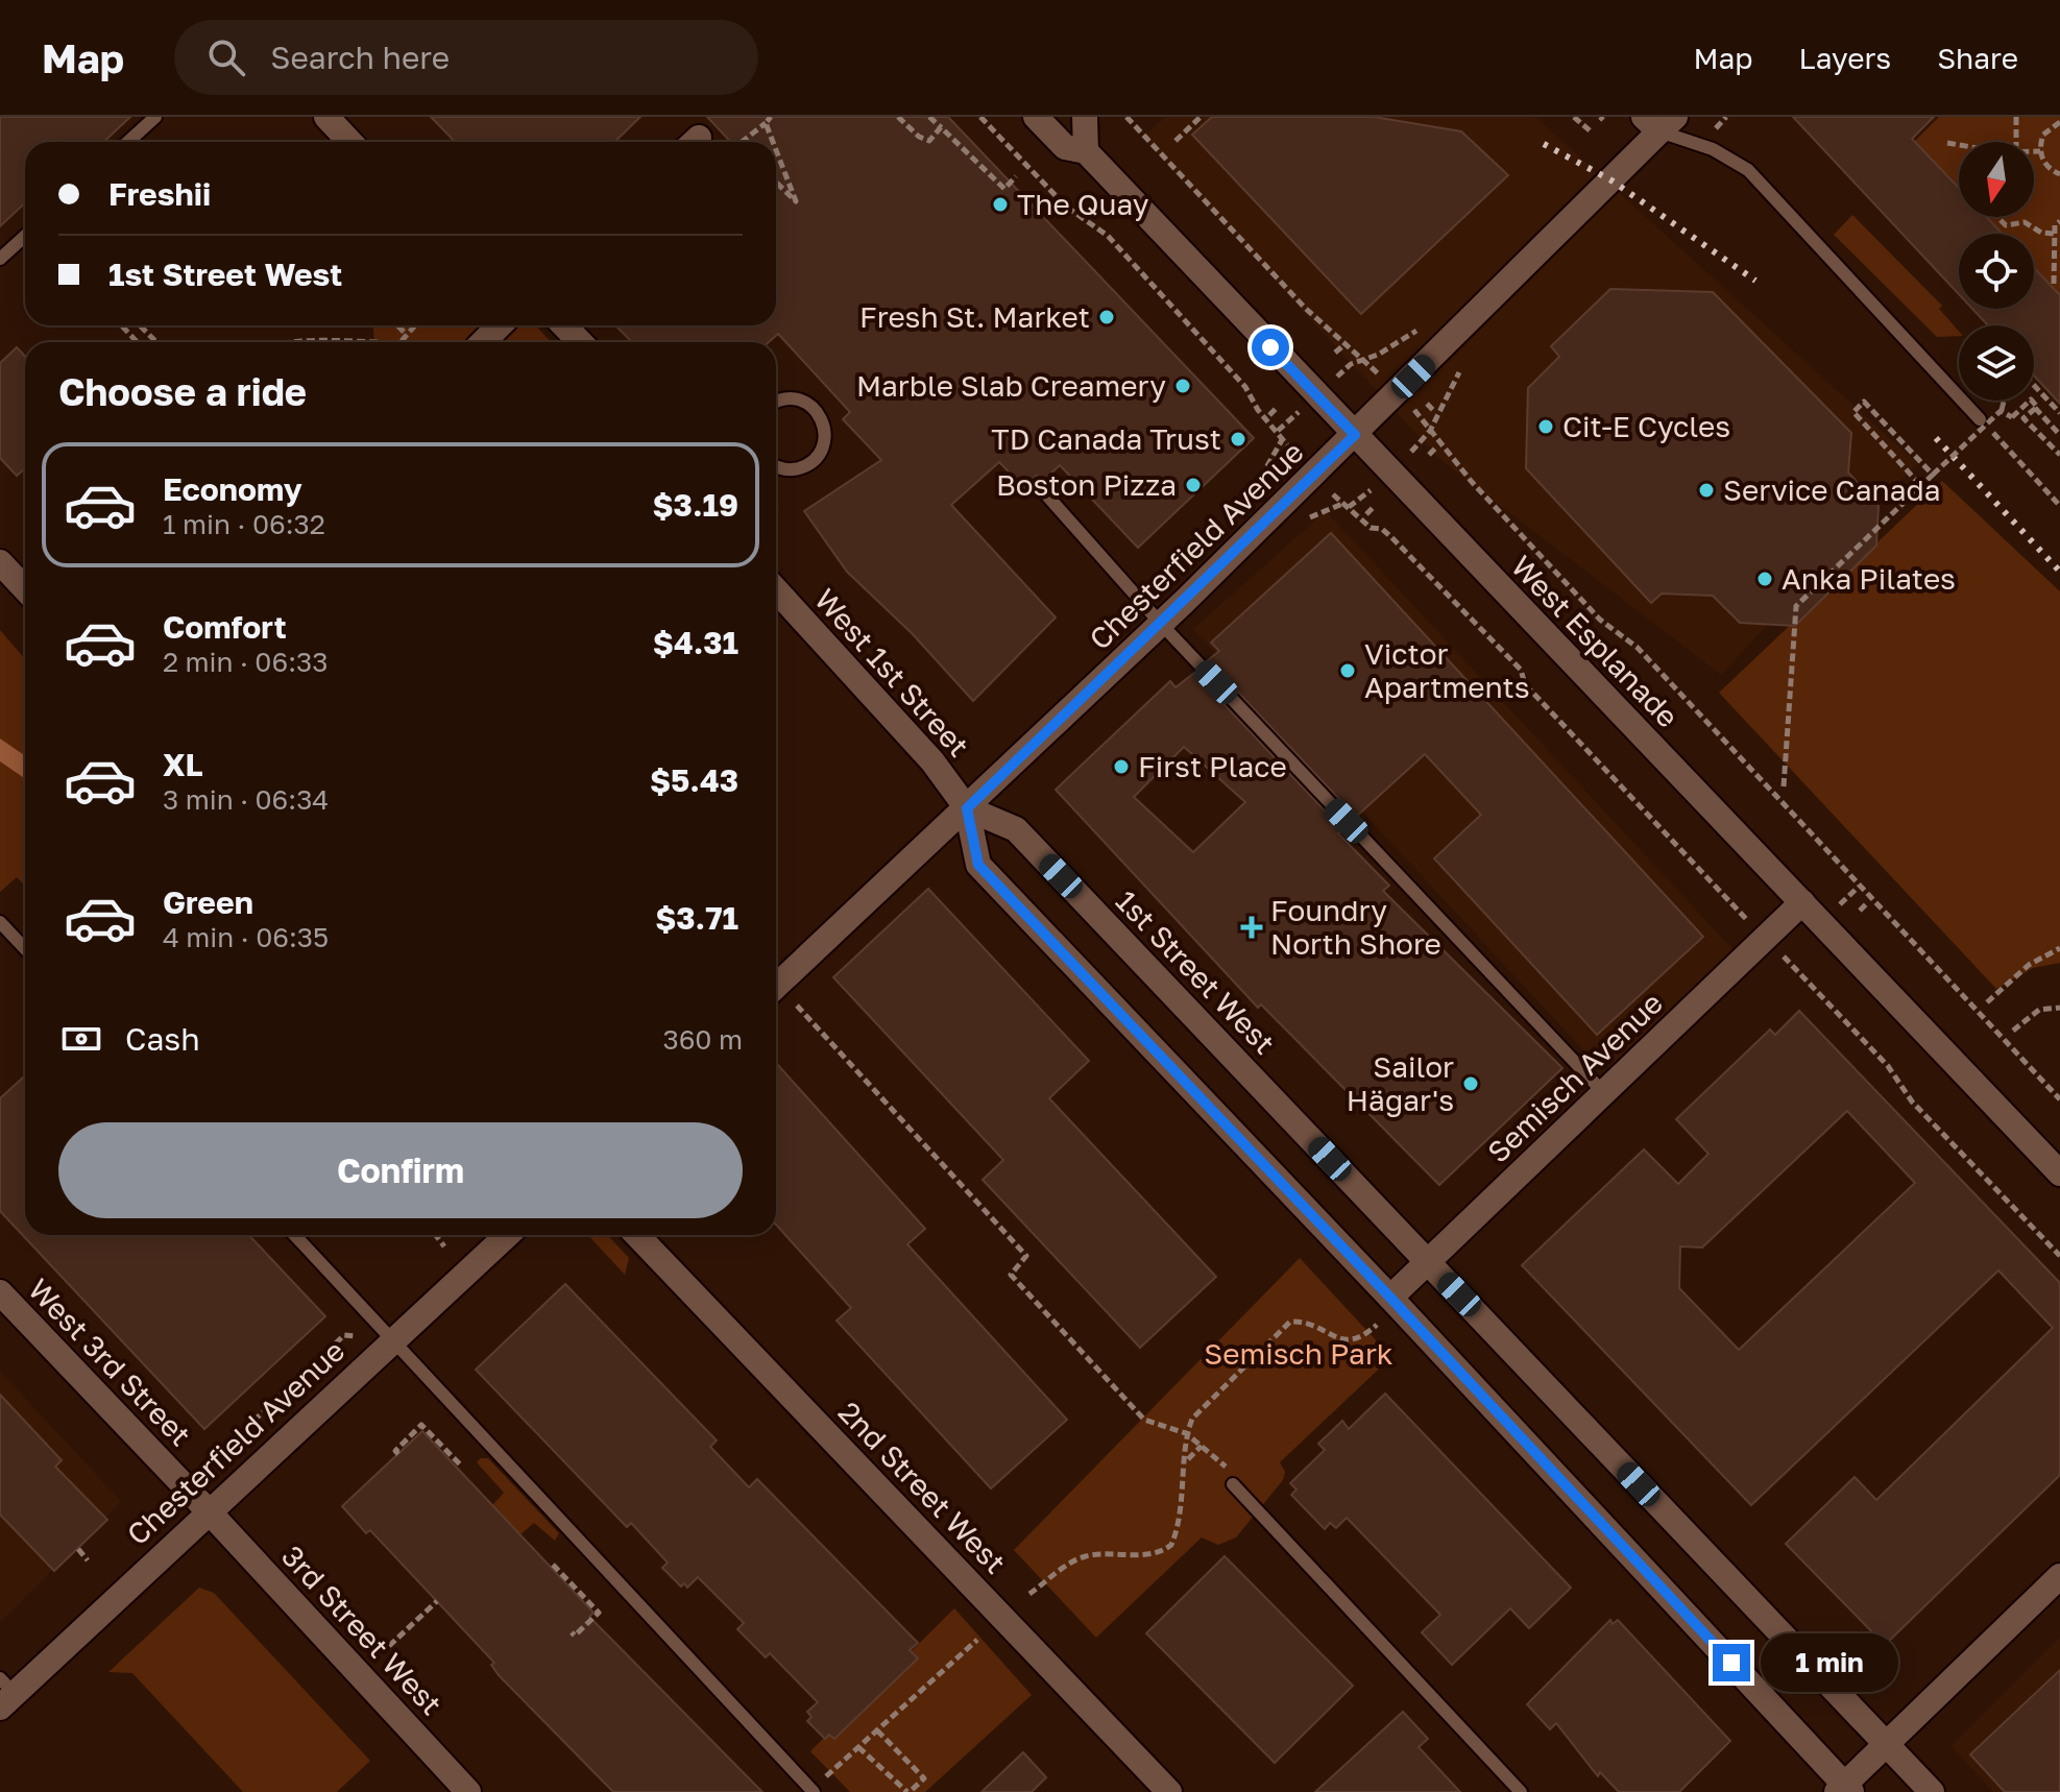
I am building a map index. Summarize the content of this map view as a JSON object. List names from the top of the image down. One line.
{"streets":{"street":["Chesterfield Avenue","West Esplanade","West 1st Street","1st Street West","Semisch Avenue","West 3rd Street","2nd Street West","3rd Street West"]},"crossings":[["Chesterfield Avenue","West Esplanade"],["Chesterfield Avenue","West 1st Street"],["Chesterfield Avenue","1st Street West"],["Chesterfield Avenue","West 3rd Street"],["Chesterfield Avenue","3rd Street West"],["West Esplanade","Semisch Avenue"],["West 1st Street","1st Street West"],["1st Street West","Semisch Avenue"],["West 3rd Street","3rd Street West"]],"parks":["Semisch Park"],"places":{"other":["The Quay","Fresh St. Market","Marble Slab Creamery","Cit-E Cycles","TD Canada Trust","Boston Pizza","Service Canada","Anka Pilates","Victor Apartments","First Place","Sailor Hägar's"],"health":["Foundry North Shore"]},"north":"bottom","page":{"header":"Map","search":"Search here","nav":["Map","Layers","Share"],"banner":["Freshii","1st Street West"],"heading":"Choose a ride","list":[{"name":"Economy","note":"1 min · 06:32","value":"$3.19"},{"name":"Comfort","note":"2 min · 06:33","value":"$4.31"},{"name":"XL","note":"3 min · 06:34","value":"$5.43"},{"name":"Green","note":"4 min · 06:35","value":"$3.71"}],"pay":["Cash","360 m"],"buttons":"Confirm","bubble":"1 min"}}
